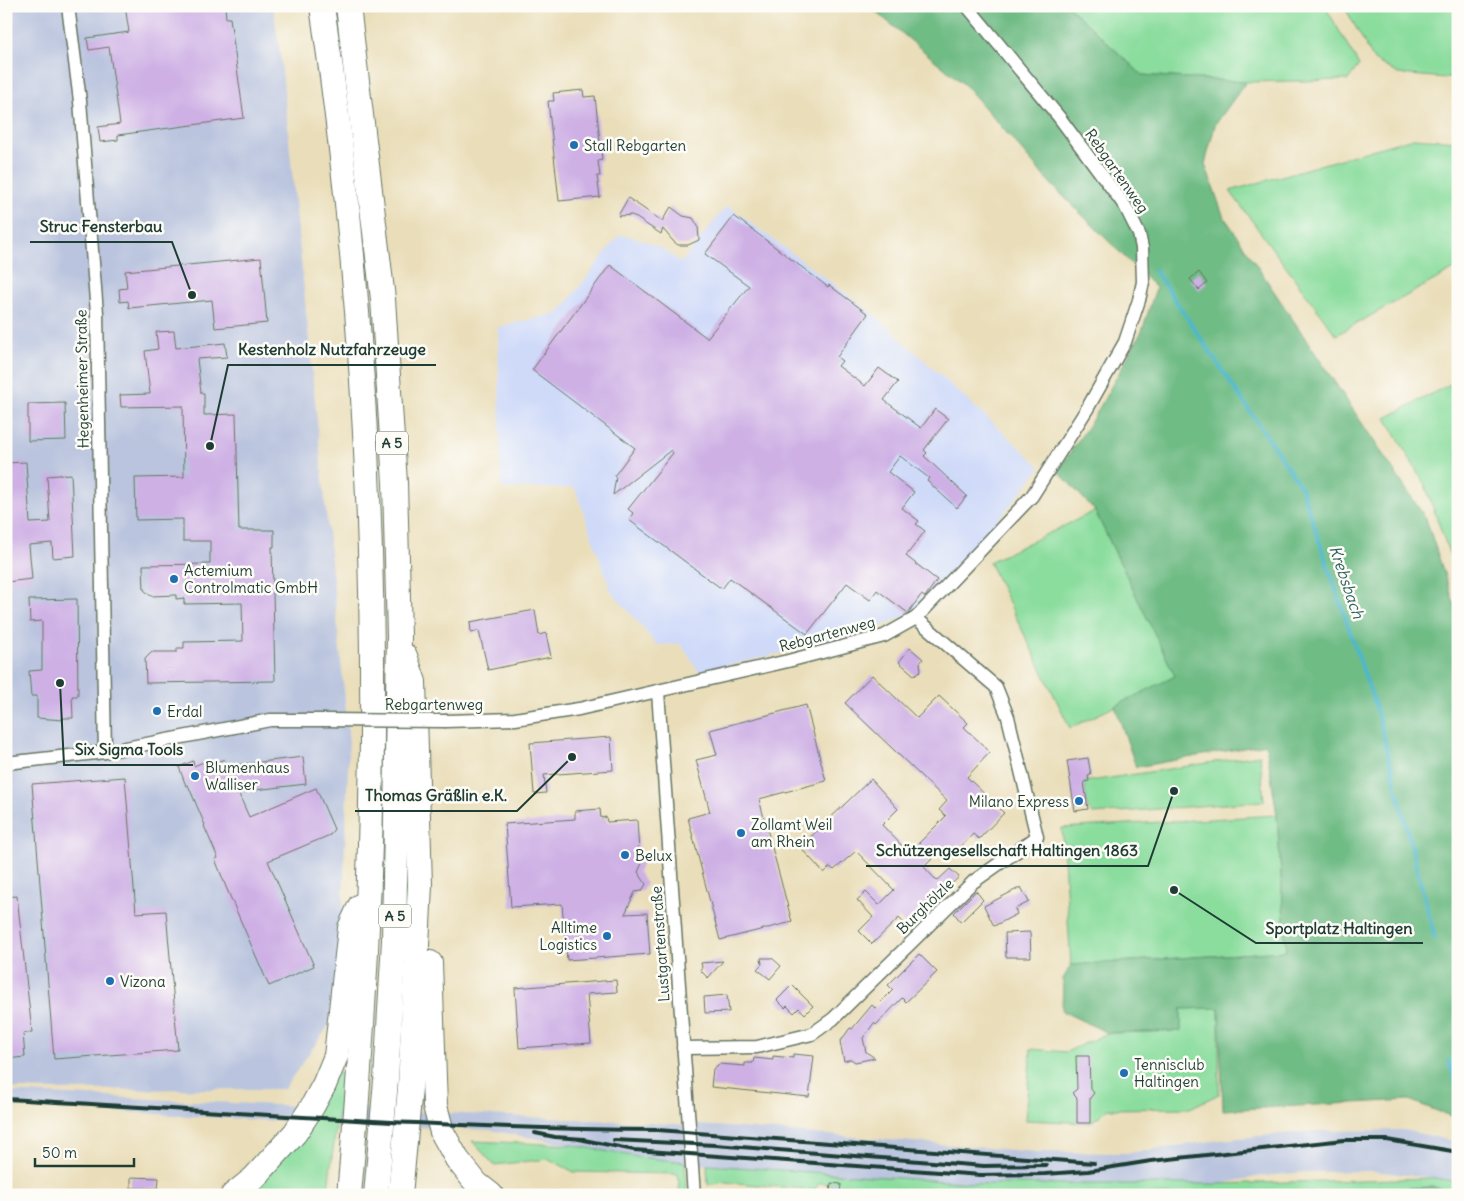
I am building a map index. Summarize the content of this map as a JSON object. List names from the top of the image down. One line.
{"streets":{"highway":["A 5"],"street":["Rebgartenweg","Hegenheimer Straße","Burghölzle","Lustgartenstraße"]},"crossings":[["Rebgartenweg","Hegenheimer Straße"],["Rebgartenweg","Burghölzle"],["Rebgartenweg","Lustgartenstraße"],["Burghölzle","Lustgartenstraße"]],"water":["Krebsbach"],"places":["Stall Rebgarten","Struc Fensterbau","Kestenholz Nutzfahrzeuge","Actemium Controlmatic GmbH","Six Sigma Tools","Erdal","Thomas Gräßlin e.K.","Blumenhaus Walliser","Schützengesellschaft Haltingen 1863","Milano Express","Zollamt Weil am Rhein","Belux","Sportplatz Haltingen","Alltime Logistics","Vizona","Tennisclub Haltingen"],"scale_bar":"50 m"}
